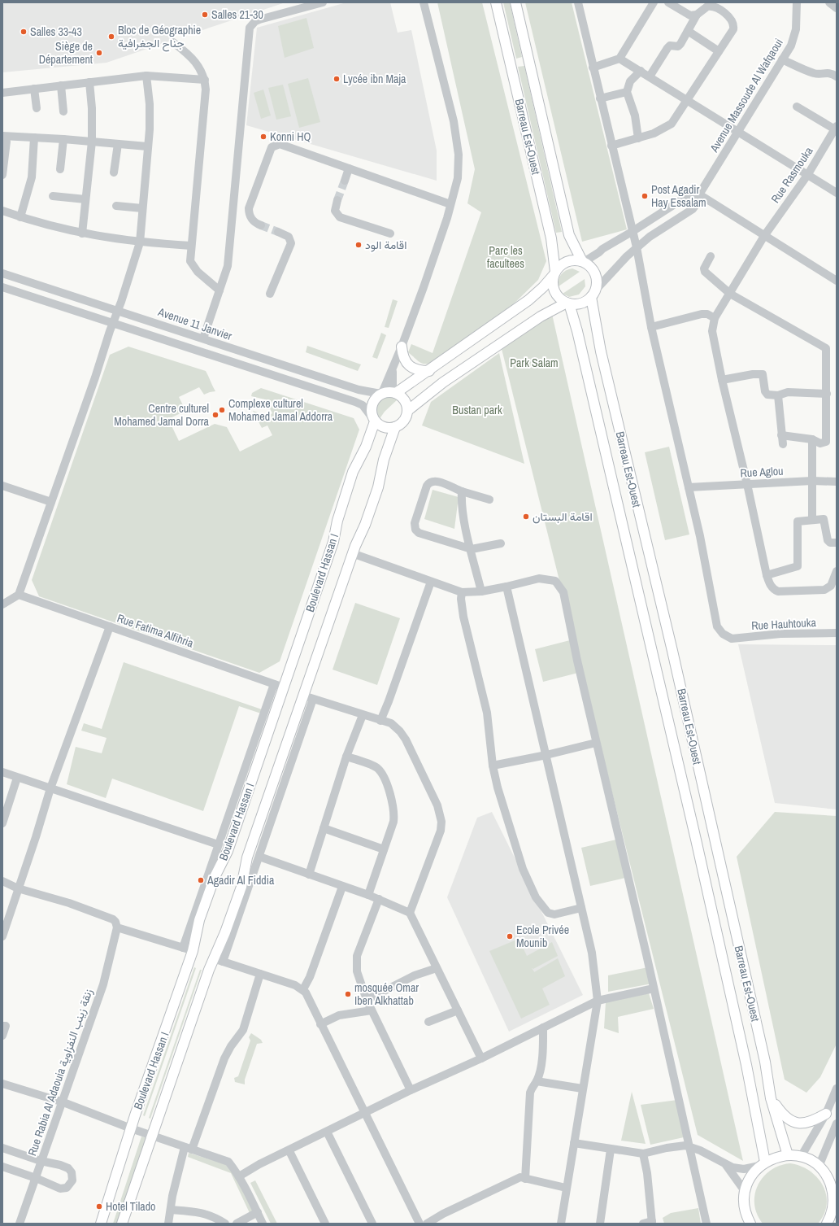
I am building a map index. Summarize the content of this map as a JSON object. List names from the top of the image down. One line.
{"streets":{"main road":["Barreau Est-Ouest","Boulevard Hassan I"],"street":["Avenue Massoude Al Wafqaoui","Rue Rasmouka","Avenue 11 Janvier","Rue Aglou","Rue Hauhtouka","Rue Fatima Alfihria","Rue Rabia Al Adaouia زنقة زينب النفزاوية"]},"crossings":[["Avenue Massoude Al Wafqaoui","Barreau Est-Ouest"],["Avenue 11 Janvier","Boulevard Hassan I"],["Rue Aglou","Rue Hauhtouka"],["Boulevard Hassan I","Rue Fatima Alfihria"]],"parks":["Parc les facultees","Park Salam","Bustan park"],"places":["Salles 21-30","Salles 33-43","Bloc de Géographie جناح الجغرافية","Siège de Département","Lycée ibn Maja","Konni HQ","Post Agadir Hay Essalam","اقامة الود","Complexe culturel Mohamed Jamal Addorra","Centre culturel Mohamed Jamal Dorra","اقامة البستان","Agadir Al Fiddia","Ecole Privée Mounib","mosquée Omar Iben Alkhattab","Hotel Tilado"]}
